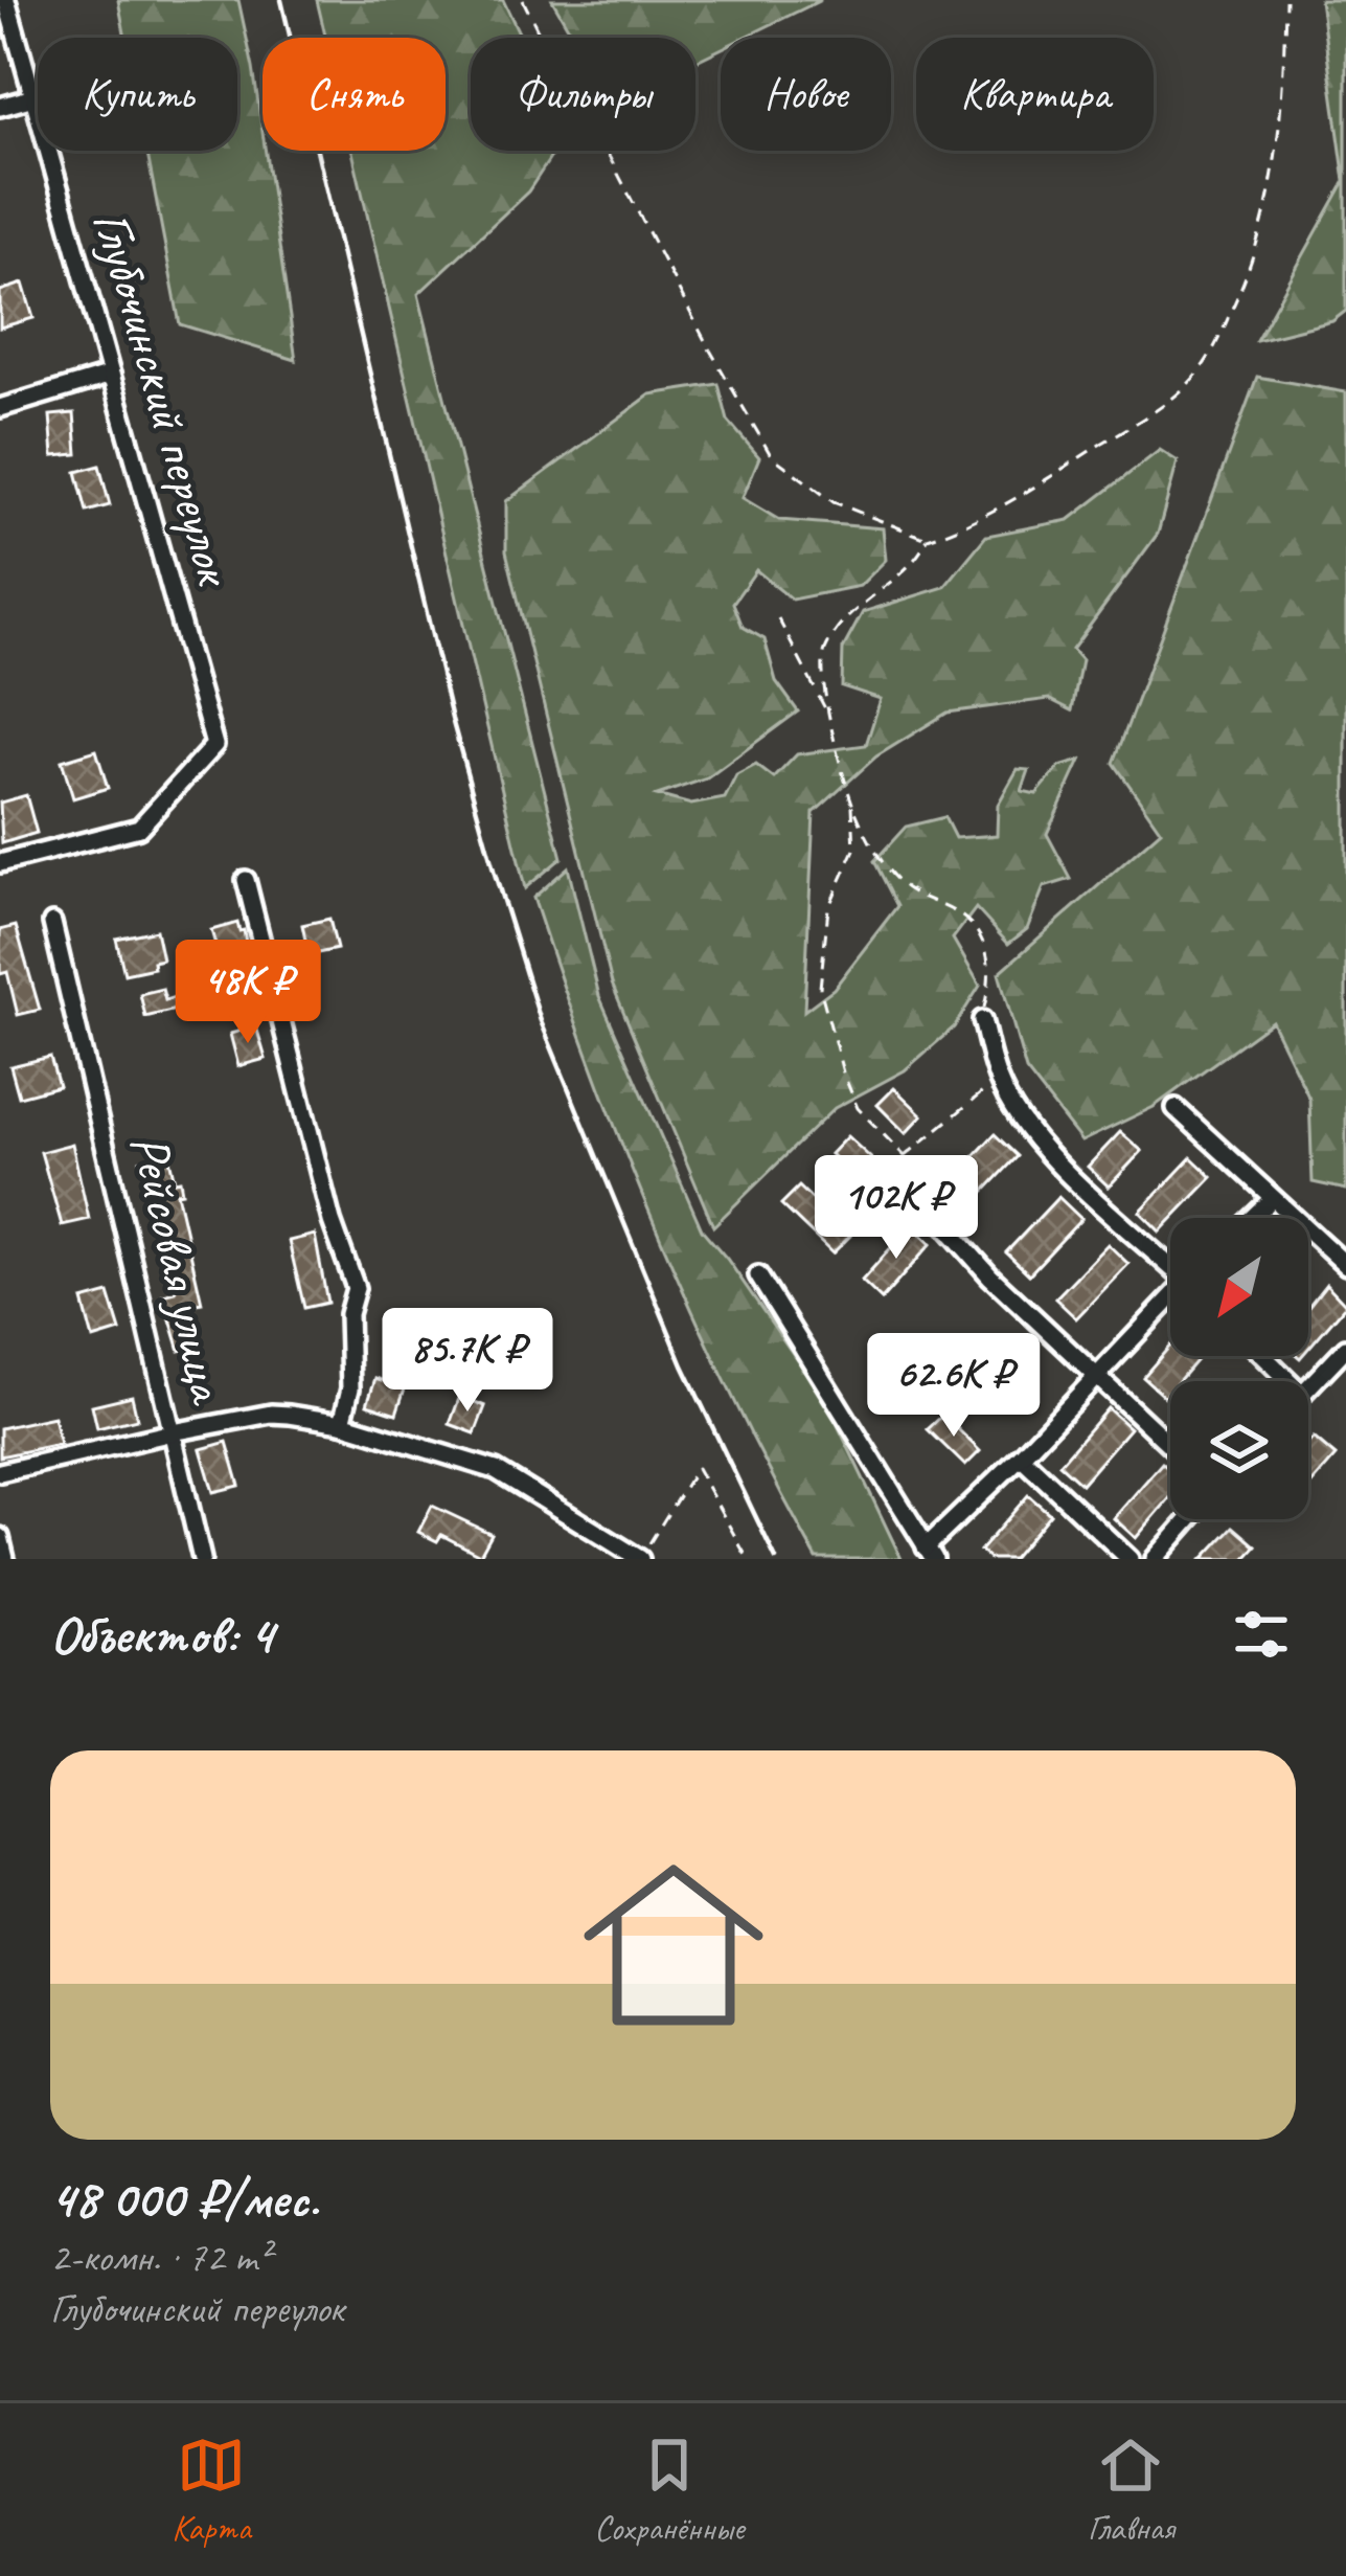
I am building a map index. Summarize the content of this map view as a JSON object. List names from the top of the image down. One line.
{"streets":{"street":["Глубочинский переулок","Рейсовая улица"]},"north":"bottom left","page":{"chip":["Купить","Снять","Фильтры","Новое","Квартира"],"price":["48K ₽","102K ₽","85.7K ₽","62.6K ₽"],"heading":"Объектов: 4","list":[{"name":"48 000 ₽/мес.","note":"2-комн. · 72 m² · Глубочинский переулок"}],"tabs":["Карта","Сохранённые","Главная"]}}
